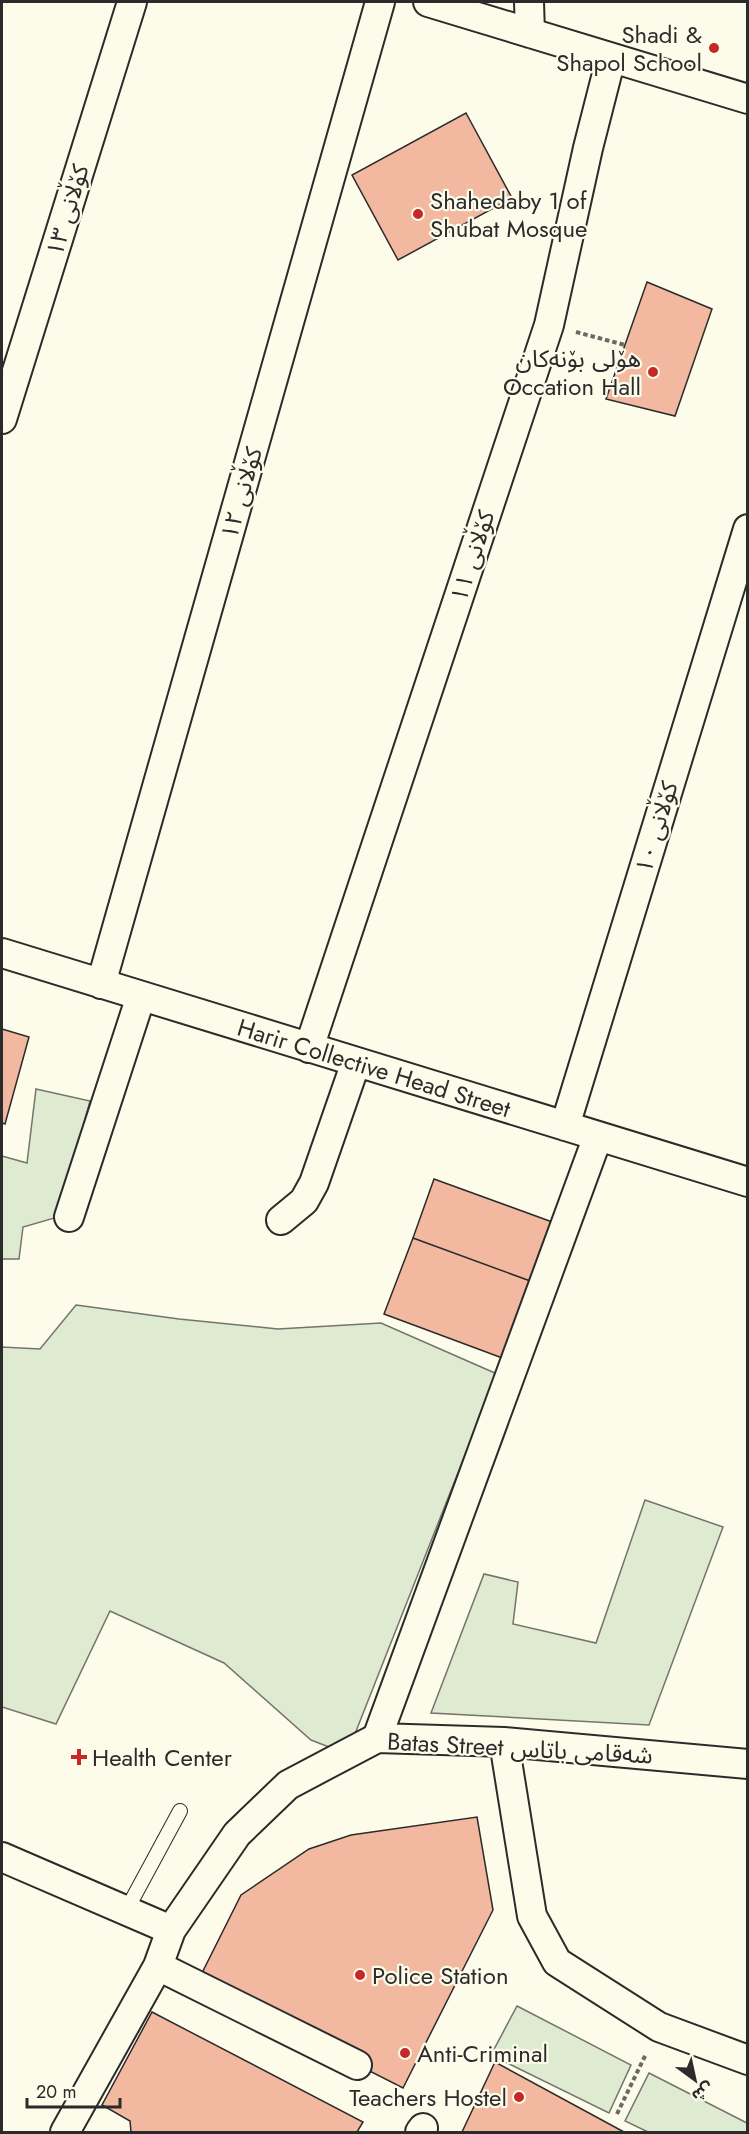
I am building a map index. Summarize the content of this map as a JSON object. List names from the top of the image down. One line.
{"streets":{"street":["کۆڵانی ١٣","کۆڵانی ١٢","کۆڵانی ١١","کۆڵانی ١٠","Harir Collective Head Street","Batas Street شەقامی باتاس"]},"crossings":[["کۆڵانی ١٢","Harir Collective Head Street"],["کۆڵانی ١١","Harir Collective Head Street"],["کۆڵانی ١٠","Harir Collective Head Street"]],"places":{"other":["Shadi & Shapol School","Shahedaby 1 of Shubat Mosque","هۆلی بۆنەکان Occation Hall","Police Station","Anti-Criminal","Teachers Hostel"],"health":["Health Center"]},"scale_bar":"20 m","north":"bottom right"}
